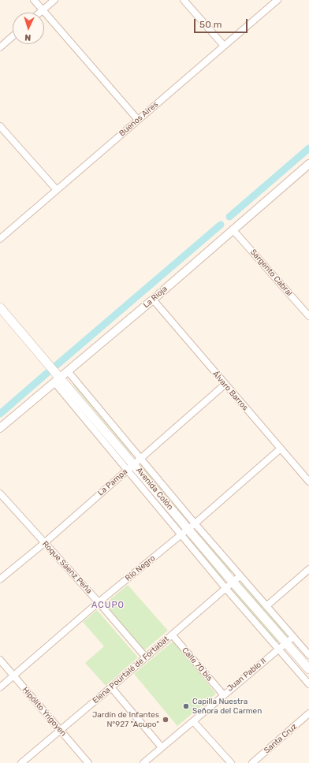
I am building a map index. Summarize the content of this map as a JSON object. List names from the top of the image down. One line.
{"streets":{"main road":["Avenida Colón"],"street":["Buenos Aires","Sargento Cabral","La Rioja","Álvaro Barros","La Pampa","Roque Sáenz Peña","Río Negro","Calle 70 bis","Elena Pourtalé de Fortabat","Juan Pablo II","Hipólito Yrigoyen","Santa Cruz"]},"crossings":[["Sargento Cabral","La Rioja"],["La Rioja","Álvaro Barros"],["La Rioja","Avenida Colón"],["Álvaro Barros","La Pampa"],["Álvaro Barros","Río Negro"],["La Pampa","Avenida Colón"],["La Pampa","Roque Sáenz Peña"],["Avenida Colón","Río Negro"],["Avenida Colón","Elena Pourtalé de Fortabat"],["Avenida Colón","Juan Pablo II"],["Roque Sáenz Peña","Río Negro"],["Roque Sáenz Peña","Elena Pourtalé de Fortabat"],["Río Negro","Hipólito Yrigoyen"],["Calle 70 bis","Elena Pourtalé de Fortabat"],["Calle 70 bis","Juan Pablo II"],["Elena Pourtalé de Fortabat","Hipólito Yrigoyen"]],"districts":["ACUPO"],"places":["Capilla Nuestra Señora del Carmen","Jardín de Infantes N°927 \"Acupo\""],"scale_bar":"50 m","north":"bottom"}
